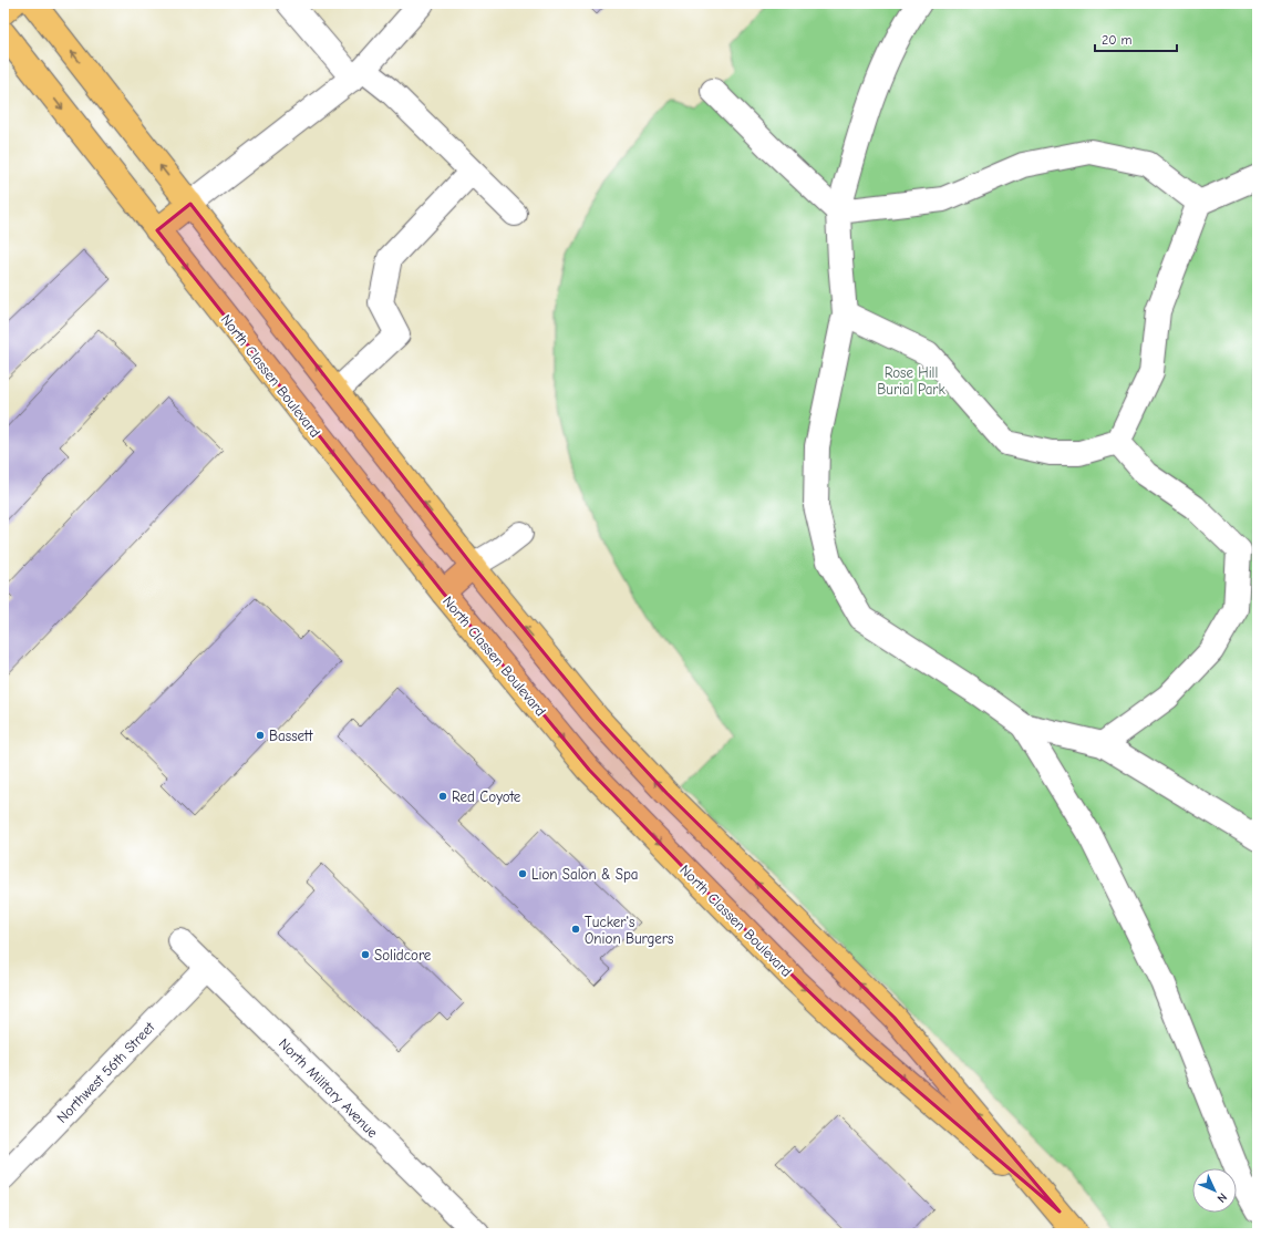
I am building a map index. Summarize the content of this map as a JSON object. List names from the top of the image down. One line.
{"streets":{"main road":["North Classen Boulevard"],"street":["Northwest 56th Street","North Military Avenue"]},"crossings":[["Northwest 56th Street","North Military Avenue"]],"parks":["Rose Hill Burial Park"],"places":["Bassett","Red Coyote","Lion Salon & Spa","Tucker's Onion Burgers","Solidcore"],"scale_bar":"20 m","north":"bottom right"}
